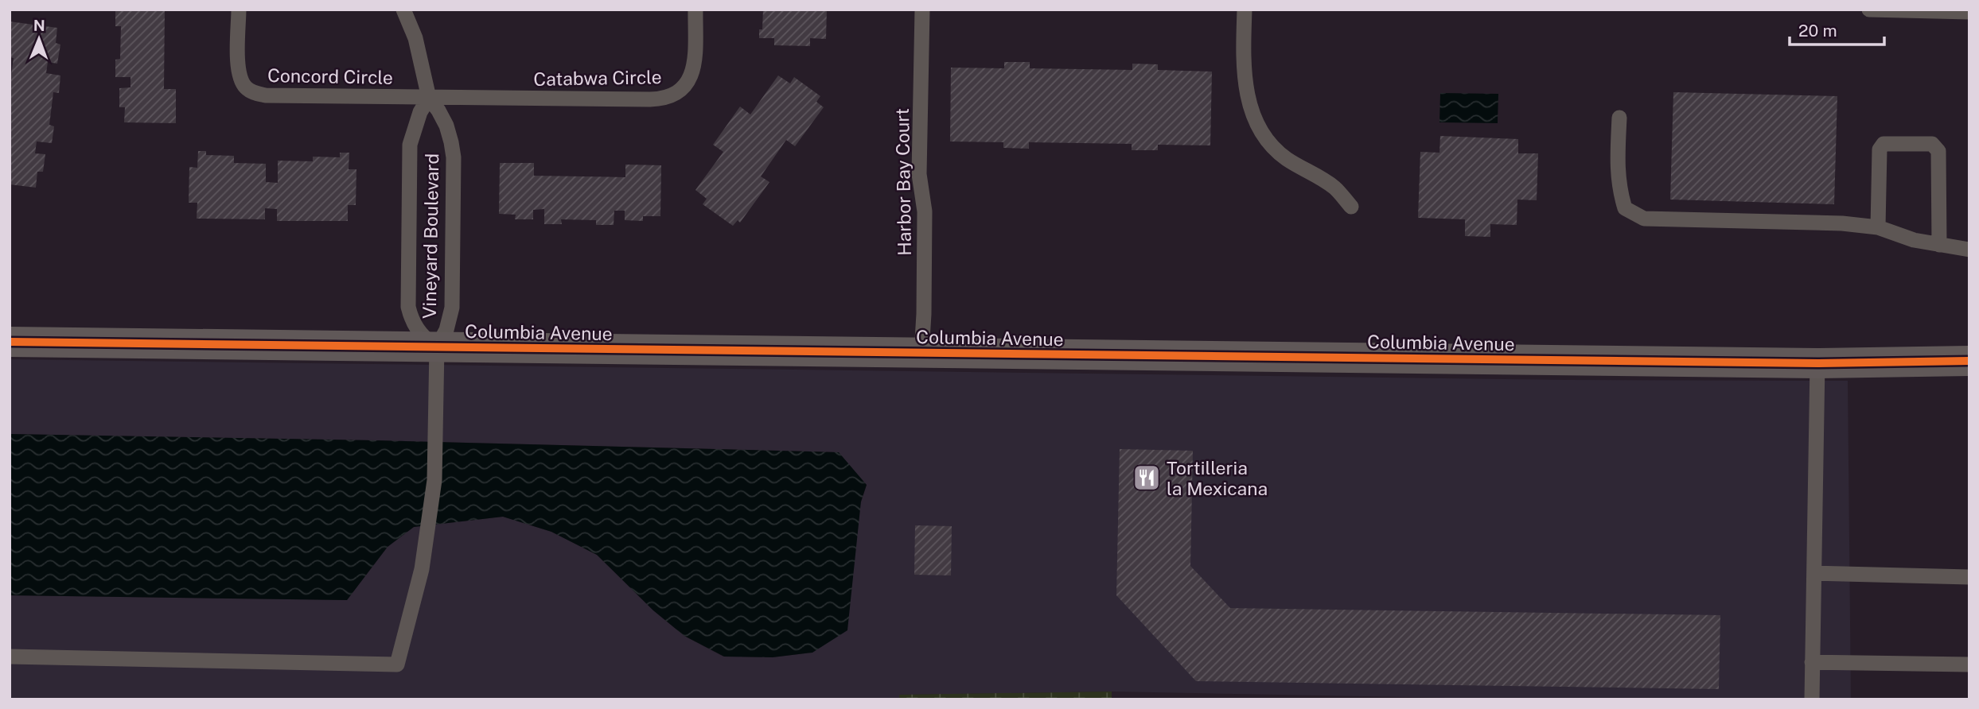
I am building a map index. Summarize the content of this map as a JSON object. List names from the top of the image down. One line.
{"streets":{"street":["Columbia Avenue"],"lane":["Concord Circle","Catabwa Circle","Harbor Bay Court","Vineyard Boulevard"]},"crossings":[["Concord Circle","Catabwa Circle"],["Concord Circle","Vineyard Boulevard"],["Catabwa Circle","Vineyard Boulevard"],["Harbor Bay Court","Columbia Avenue"],["Vineyard Boulevard","Columbia Avenue"]],"places":{"restaurant":["Tortilleria la Mexicana"]},"scale_bar":"20 m","north":"top"}
